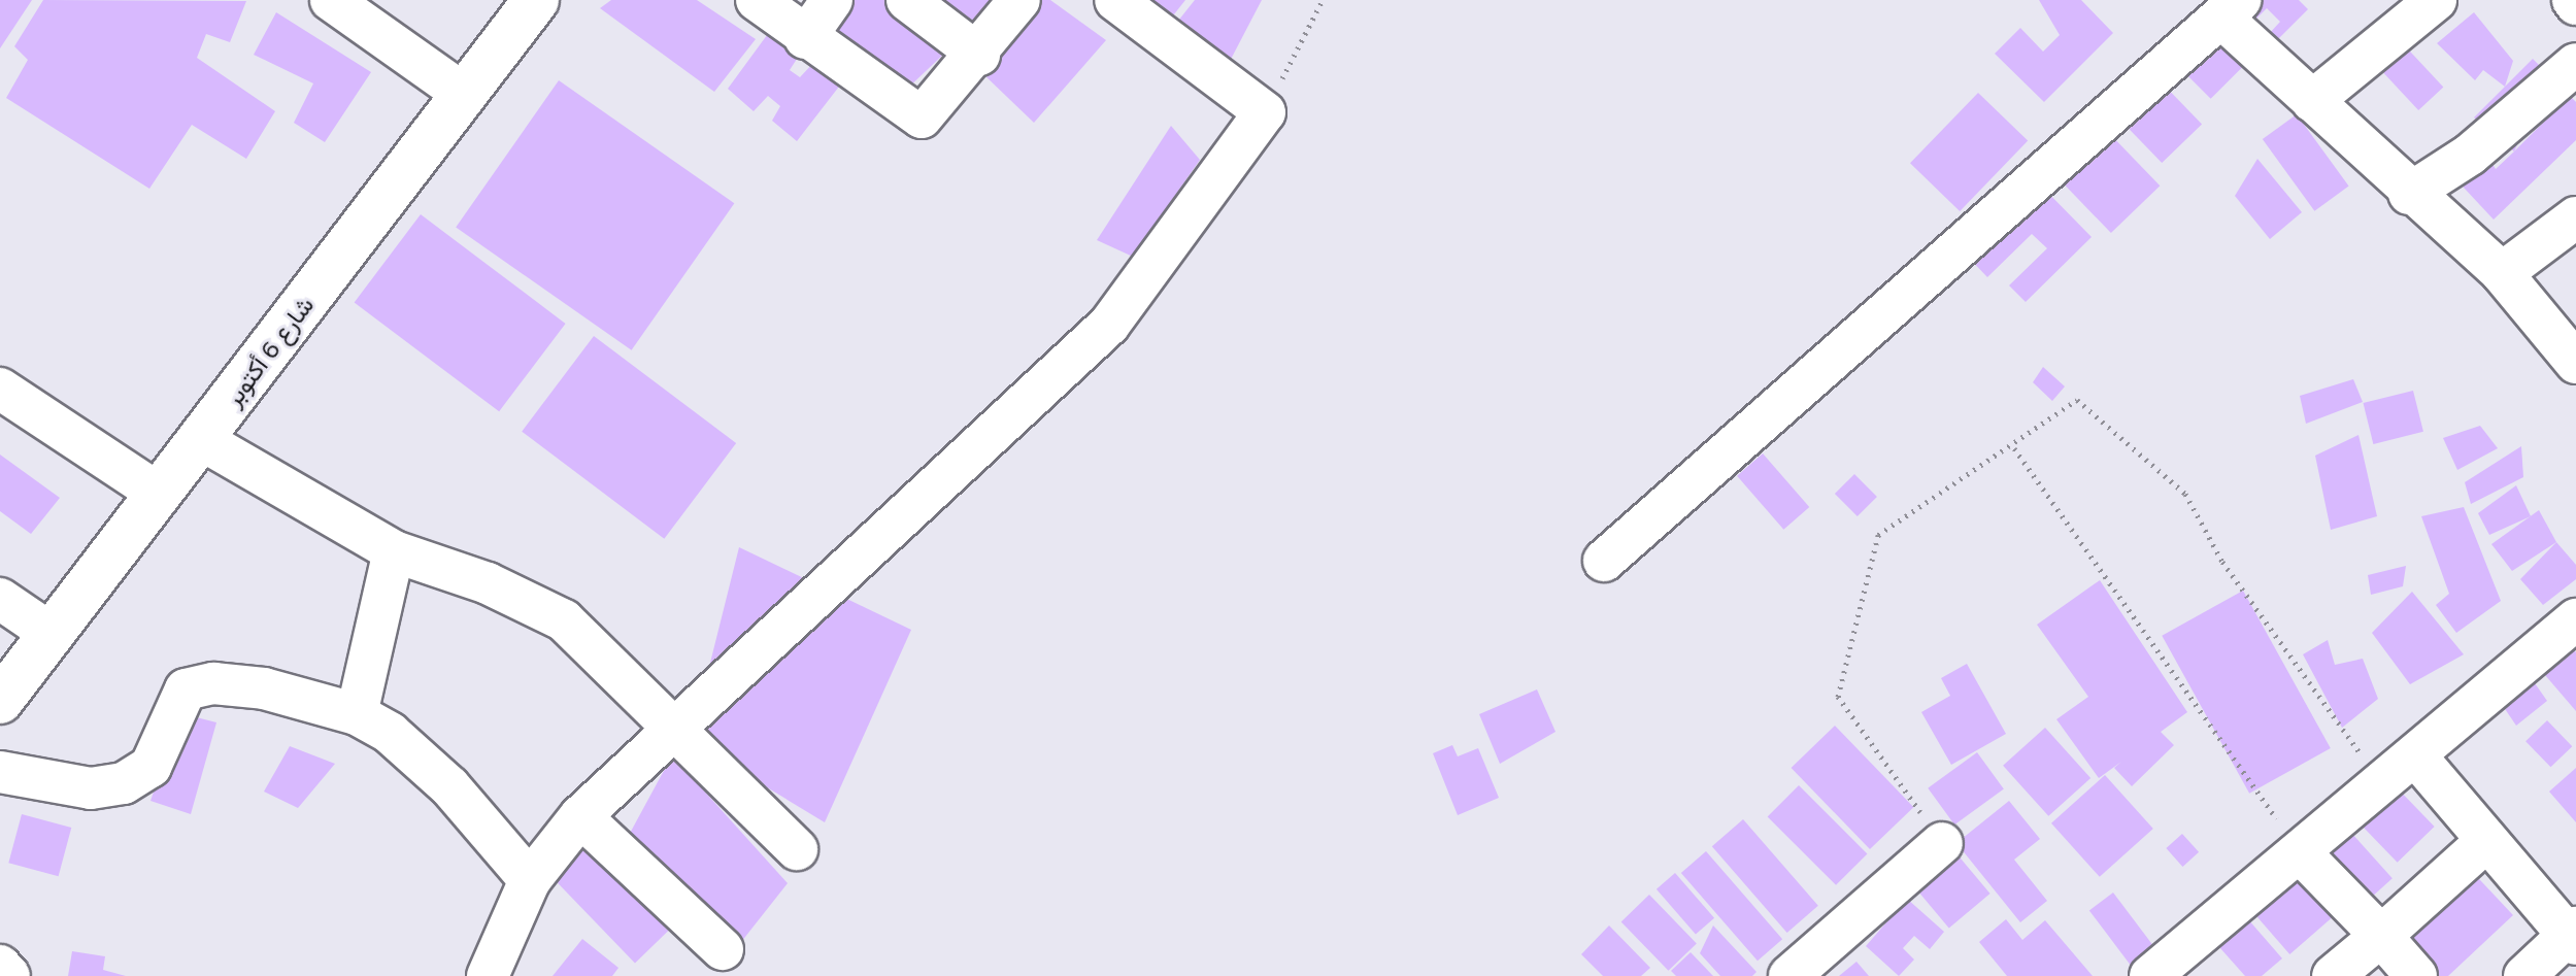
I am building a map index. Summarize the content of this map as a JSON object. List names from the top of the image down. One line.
{"streets":{"street":["شارع 6 أكتوبر"]}}
